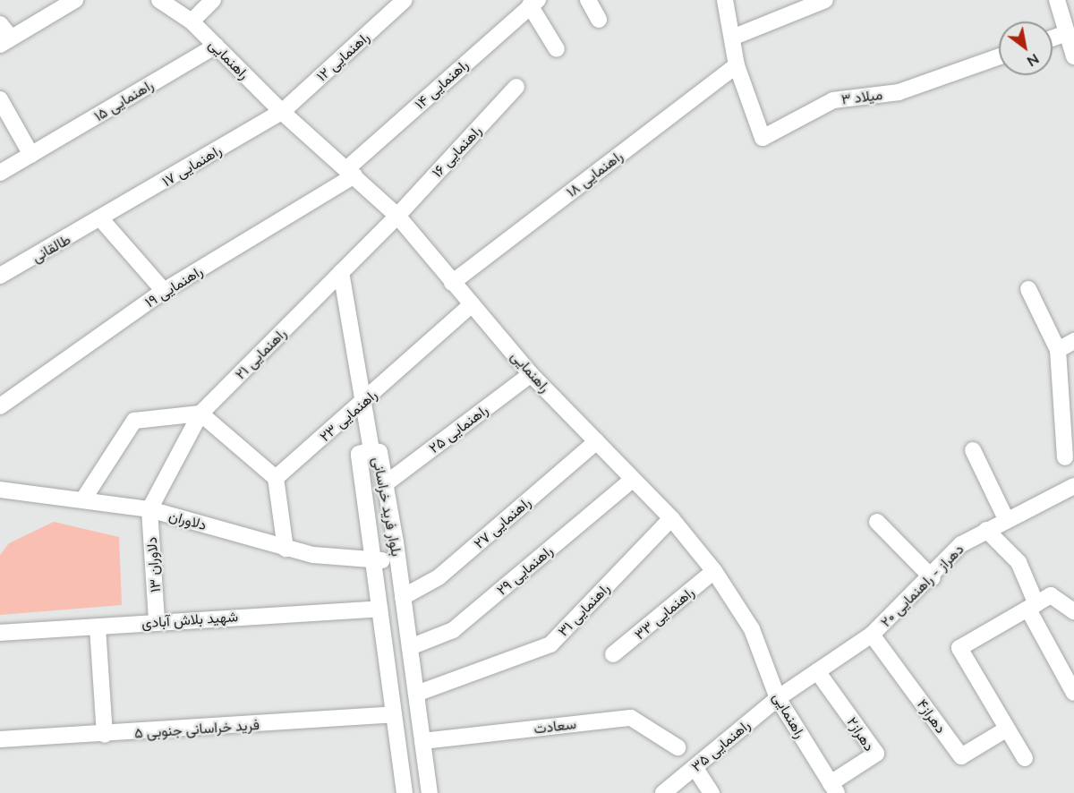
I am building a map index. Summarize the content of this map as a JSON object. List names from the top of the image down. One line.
{"streets":{"street":["راهنمایی ۱۲","راهنمایی","راهنمایی ۱۴","میلاد ۳","راهنمایی ۱۵","راهنمایی ۱۶","راهنمایی ۱۷","راهنمایی ۱۸","طالقانی","راهنمایی ۱۹","راهنمایی ۲۱","راهنمایی ۲۳","راهنمایی ۲۵","بلوار فرید خراسانی","دلاوران","راهنمایی ۲۷","دلاوران ۱۳","راهنمایی ۲۹","دهراز - راهنمایی ۲۰","راهنمایی ۳۱","راهنمایی ۳۳","شهید بلاش آبادی","دهراز۴","سعادت","فرید خراسانی جنوبی ۵","دهراز۲","راهنمایی ۳۵"]},"crossings":[["راهنمایی ۱۲","راهنمایی"],["راهنمایی ۱۲","راهنمایی ۱۷"],["راهنمایی","راهنمایی ۱۴"],["راهنمایی","راهنمایی ۱۵"],["راهنمایی","راهنمایی ۱۶"],["راهنمایی","راهنمایی ۱۷"],["راهنمایی","راهنمایی ۱۸"],["راهنمایی","راهنمایی ۱۹"],["راهنمایی","راهنمایی ۲۱"],["راهنمایی","راهنمایی ۲۳"],["راهنمایی","راهنمایی ۲۵"],["راهنمایی","راهنمایی ۲۷"],["راهنمایی","راهنمایی ۲۹"],["راهنمایی","دهراز - راهنمایی ۲۰"],["راهنمایی","راهنمایی ۳۱"],["راهنمایی","راهنمایی ۳۳"],["راهنمایی","دهراز۲"],["راهنمایی","راهنمایی ۳۵"],["راهنمایی ۱۴","راهنمایی ۱۹"],["میلاد ۳","راهنمایی ۱۸"],["راهنمایی ۱۶","راهنمایی ۲۱"],["راهنمایی ۱۷","طالقانی"],["راهنمایی ۲۱","دلاوران"],["راهنمایی ۲۱","دلاوران ۱۳"],["راهنمایی ۲۵","بلوار فرید خراسانی"],["بلوار فرید خراسانی","دلاوران"],["بلوار فرید خراسانی","راهنمایی ۲۷"],["بلوار فرید خراسانی","راهنمایی ۲۹"],["بلوار فرید خراسانی","راهنمایی ۳۱"],["بلوار فرید خراسانی","شهید بلاش آبادی"],["بلوار فرید خراسانی","سعادت"],["بلوار فرید خراسانی","فرید خراسانی جنوبی ۵"],["دلاوران","دلاوران ۱۳"],["دلاوران ۱۳","شهید بلاش آبادی"],["دهراز - راهنمایی ۲۰","دهراز۴"],["دهراز - راهنمایی ۲۰","دهراز۲"],["دهراز - راهنمایی ۲۰","راهنمایی ۳۵"]],"north":"bottom right"}
